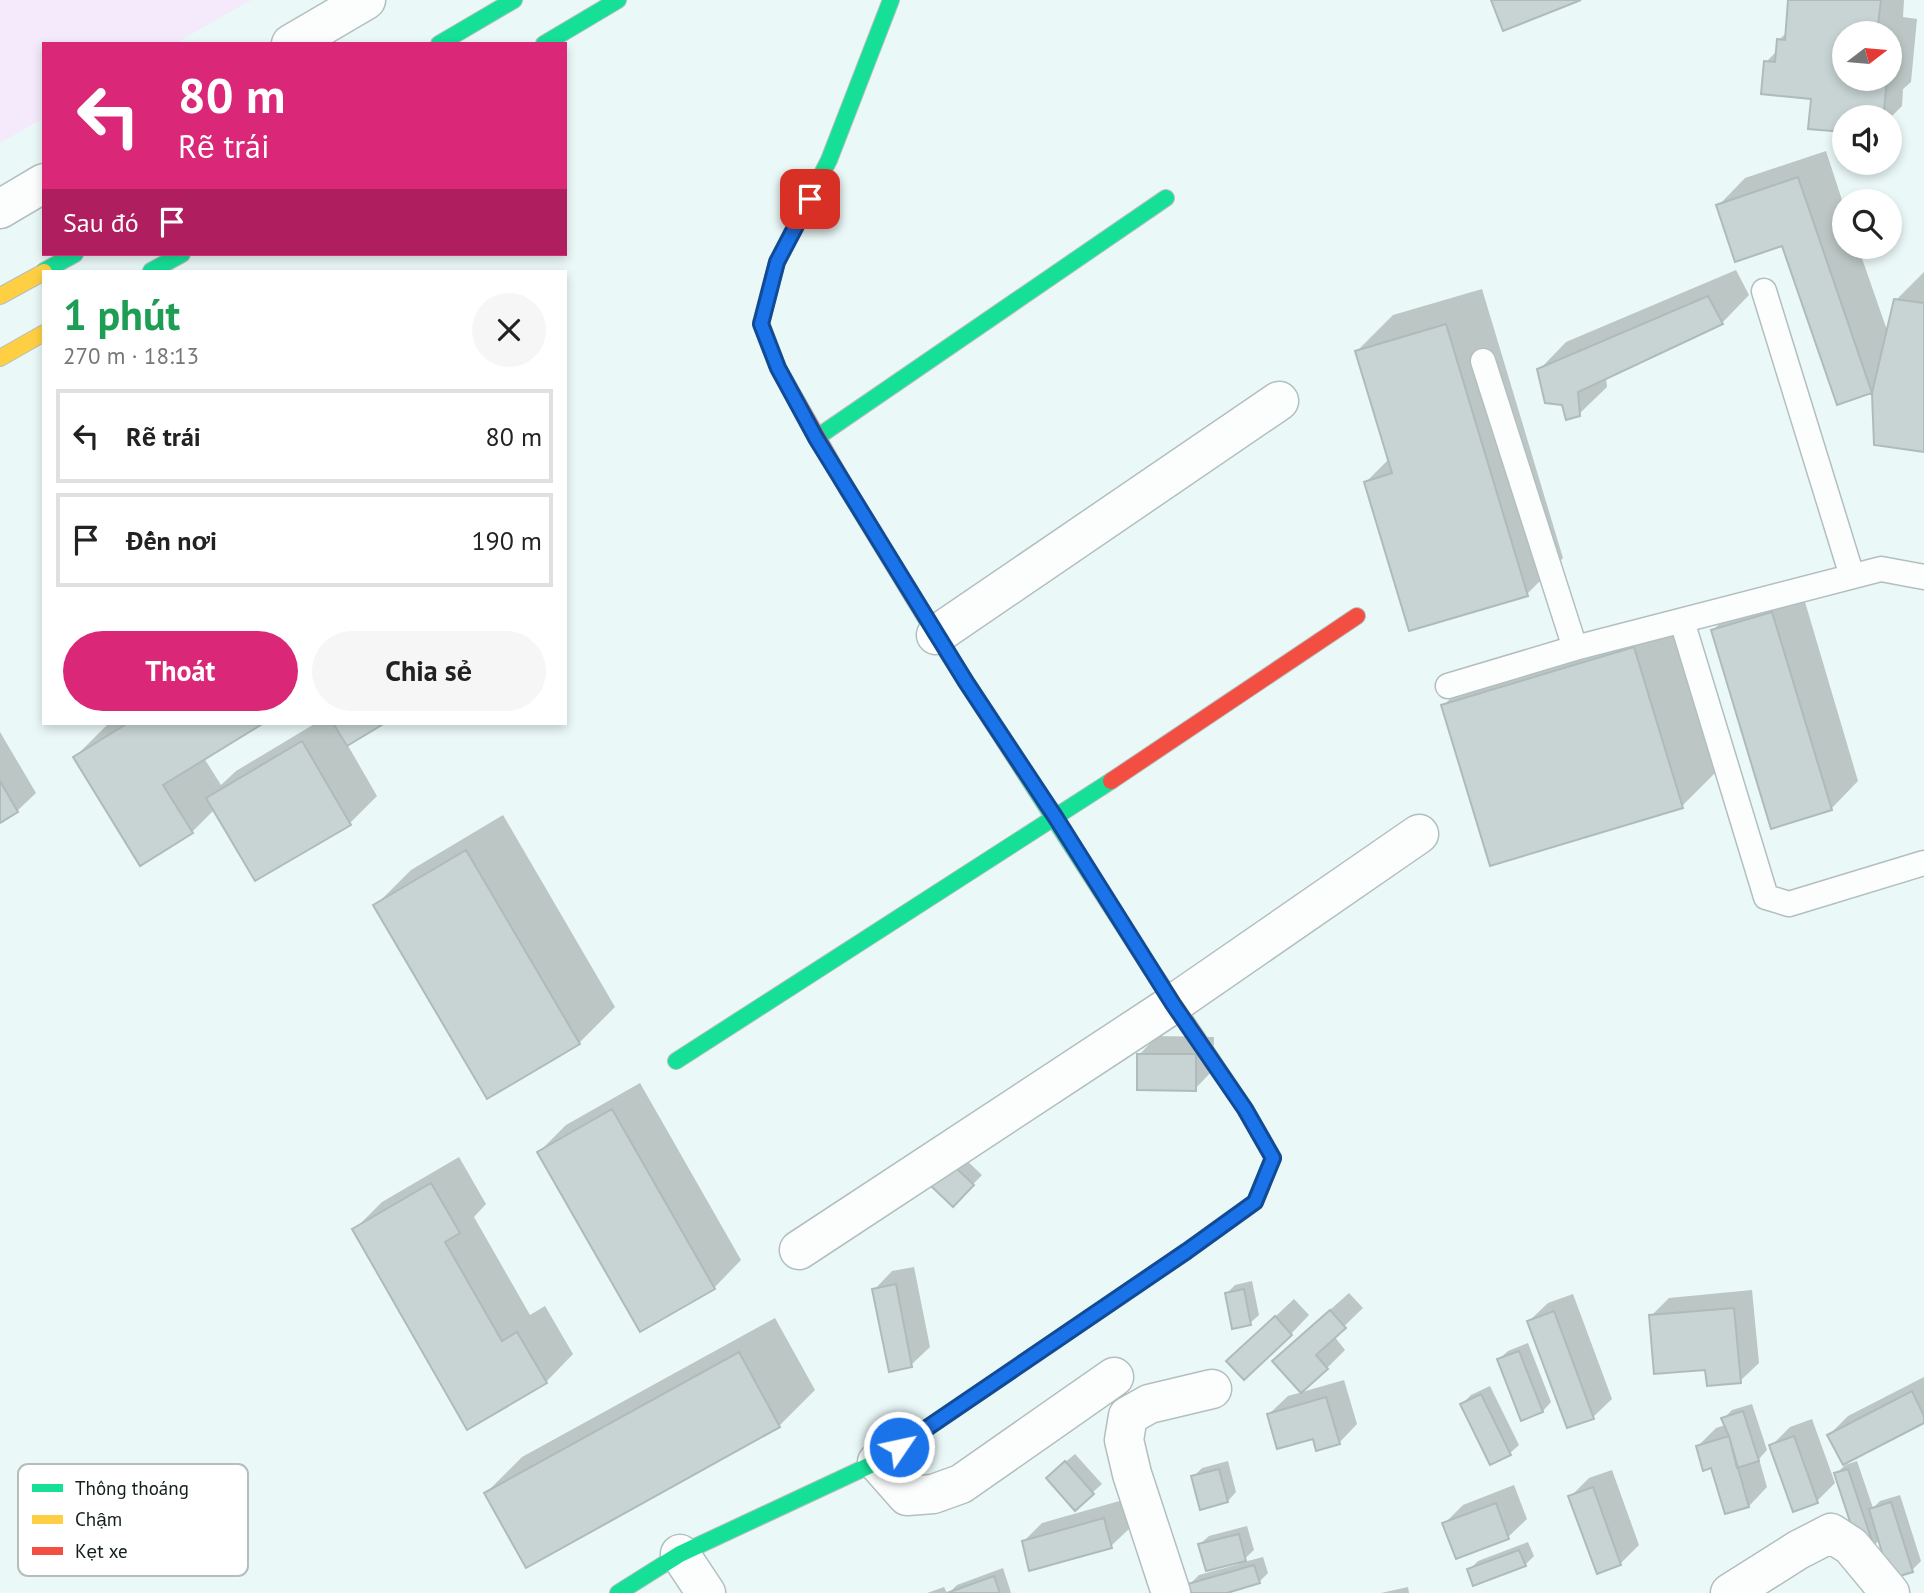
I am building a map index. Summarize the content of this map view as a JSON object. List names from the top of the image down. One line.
{"legend":["Thông thoáng","Chậm","Kẹt xe"],"north":"right","page":{"turn":["80 m","Rẽ trái"],"then":"Sau đó","heading":["1 phút","270 m · 18:13"],"list":[{"name":"Rẽ trái","value":"80 m"},{"name":"Đến nơi","value":"190 m"}],"buttons":["Thoát","Chia sẻ"]}}
